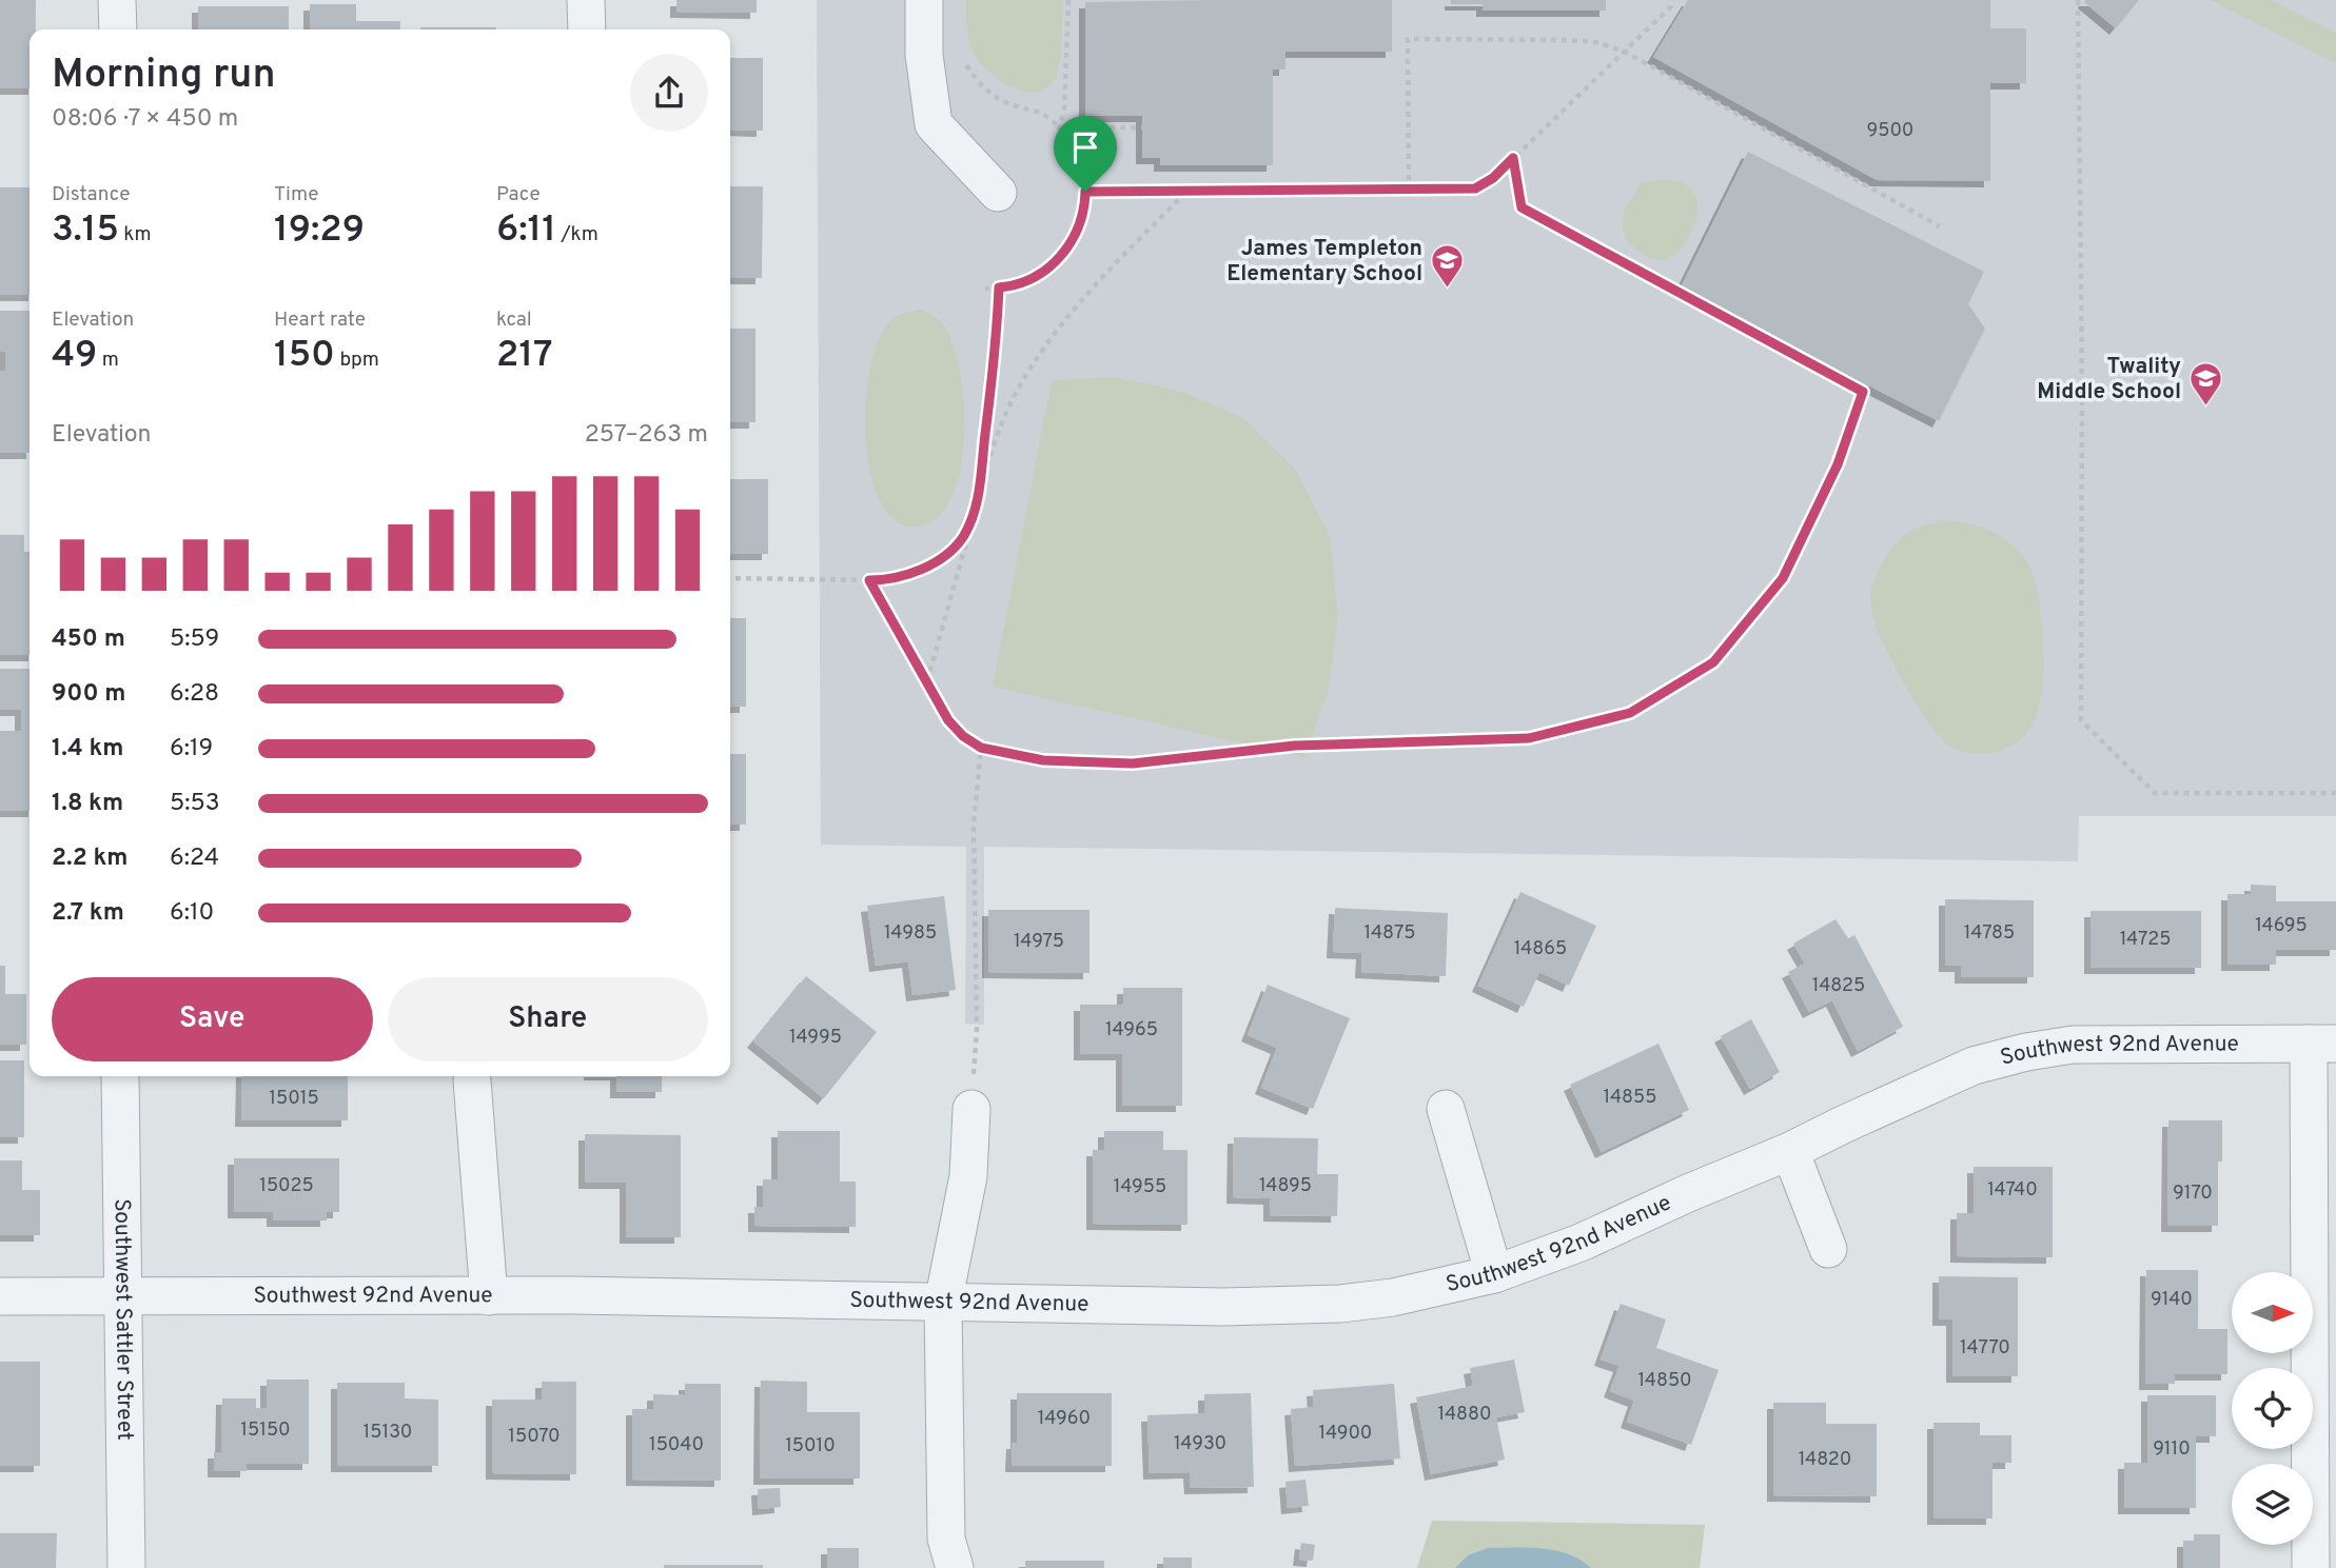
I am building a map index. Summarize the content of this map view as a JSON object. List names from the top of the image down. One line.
{"streets":{"street":["Southwest 92nd Avenue","Southwest Sattler Street"]},"crossings":[["Southwest 92nd Avenue","Southwest Sattler Street"]],"places":{"school or university":["James Templeton Elementary School","Twality Middle School"]},"house_numbers":["9500","14695","14985","14875","14785","14725","14975","14865","14825","14965","14995","14855","15015","15025","14895","14955","14740","9170","9140","14770","14850","14880","14960","15150","15130","14900","15070","14930","15040","15010","9110","14820"],"north":"right","page":{"heading":["Morning run","08:06 · 7 × 450 m"],"stats":[["Distance","3.15 km"],["Time","19:29"],["Pace","6:11 /km"],["Elevation","49 m"],["Heart rate","150 bpm"],["kcal","217"]],"chart":["Elevation","257–263 m"],"list":[{"name":"450 m","note":"5:59"},{"name":"900 m","note":"6:28"},{"name":"1.4 km","note":"6:19"},{"name":"1.8 km","note":"5:53"},{"name":"2.2 km","note":"6:24"},{"name":"2.7 km","note":"6:10"}],"buttons":["Save","Share"]}}
